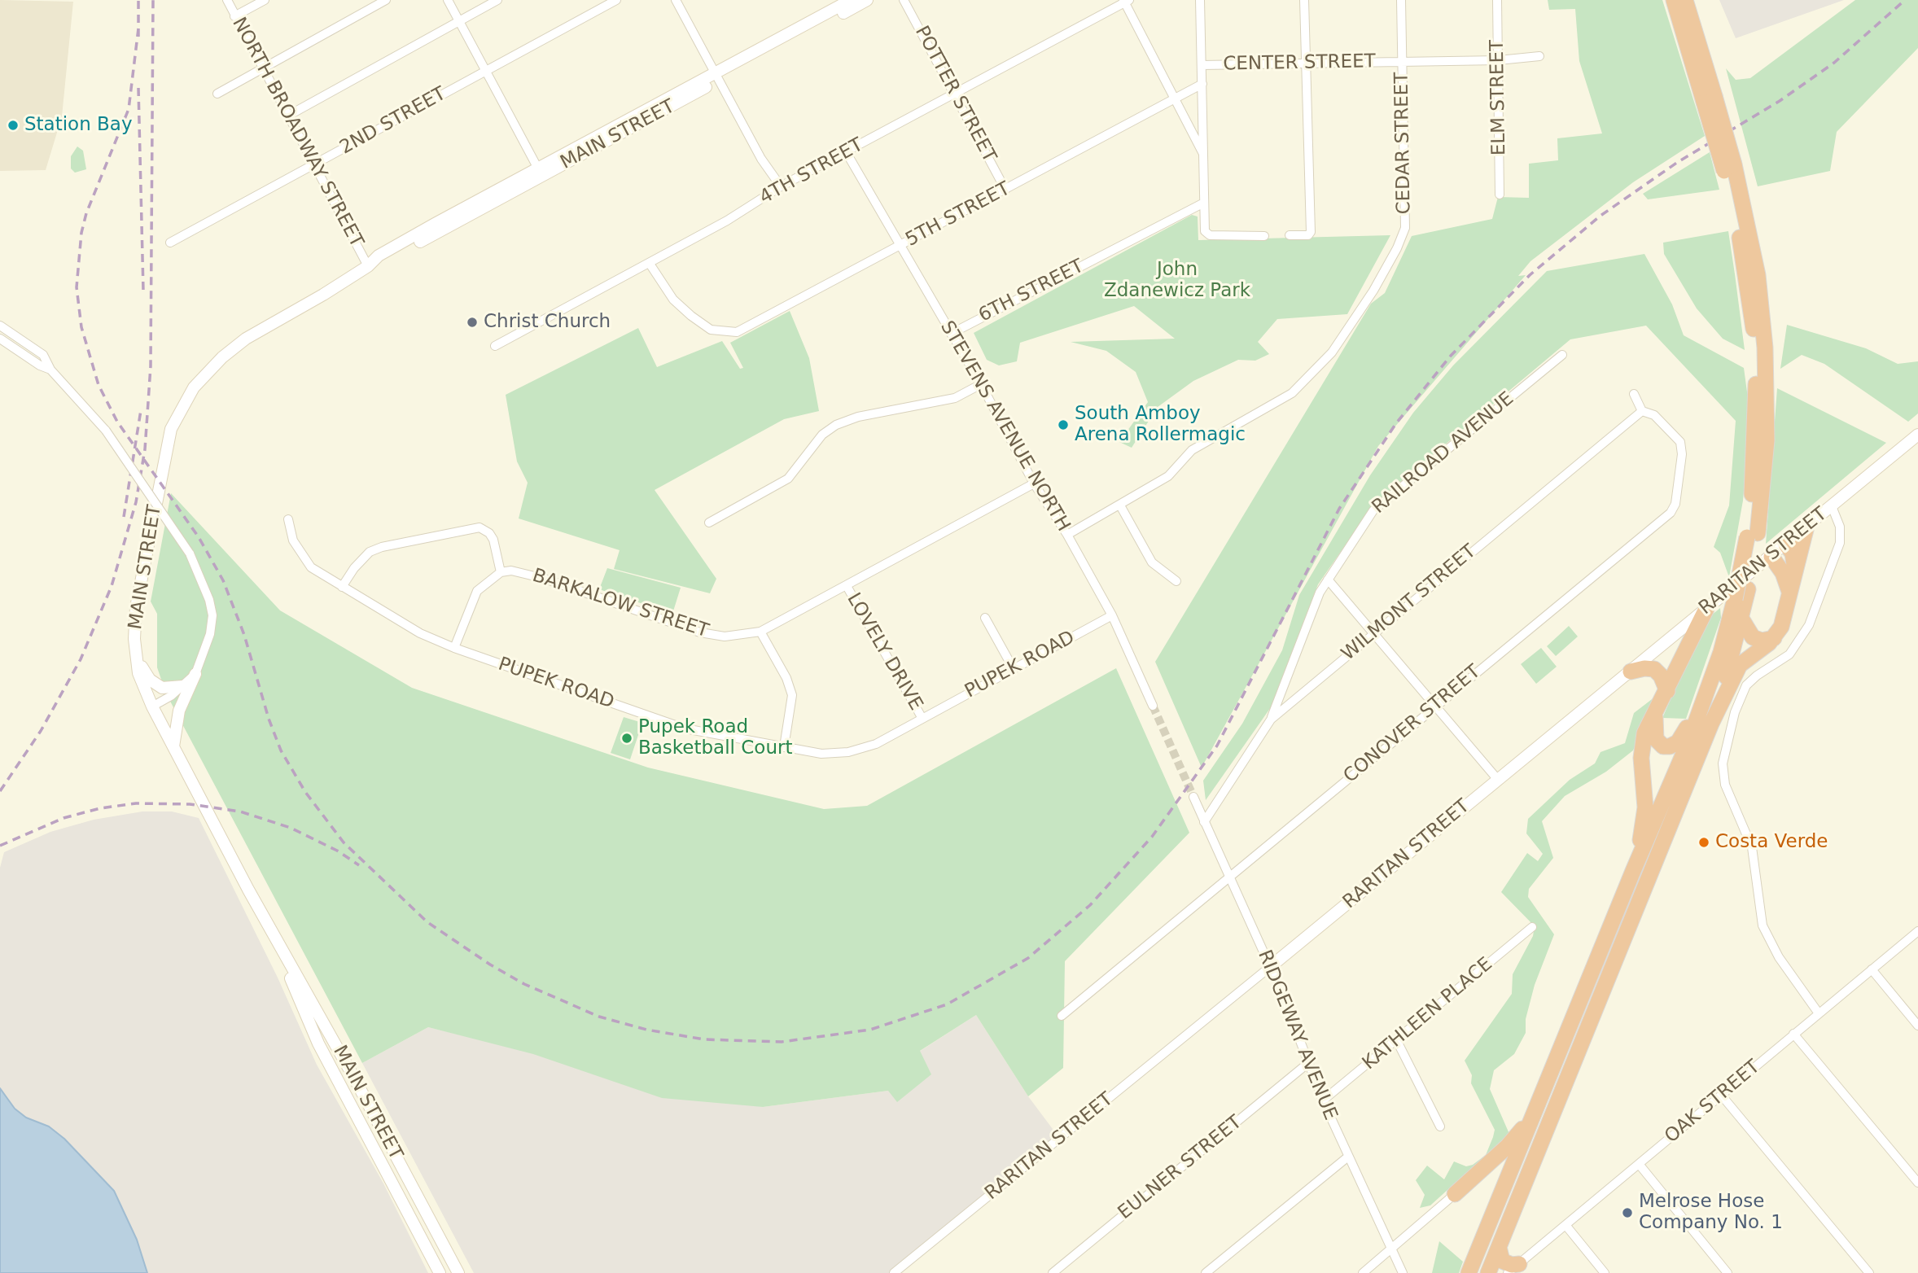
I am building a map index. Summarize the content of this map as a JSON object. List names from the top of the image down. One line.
{"streets":{"main road":["MAIN STREET","RARITAN STREET"],"street":["CENTER STREET","POTTER STREET","ELM STREET","2ND STREET","NORTH BROADWAY STREET","CEDAR STREET","4TH STREET","5TH STREET","6TH STREET","STEVENS AVENUE NORTH","RAILROAD AVENUE","WILMONT STREET","BARKALOW STREET","LOVELY DRIVE","PUPEK ROAD","CONOVER STREET","KATHLEEN PLACE","RIDGEWAY AVENUE","OAK STREET","EULNER STREET"]},"crossings":[["CENTER STREET","ELM STREET"],["CENTER STREET","CEDAR STREET"],["POTTER STREET","4TH STREET"],["POTTER STREET","5TH STREET"],["2ND STREET","NORTH BROADWAY STREET"],["NORTH BROADWAY STREET","MAIN STREET"],["CEDAR STREET","STEVENS AVENUE NORTH"],["4TH STREET","5TH STREET"],["4TH STREET","STEVENS AVENUE NORTH"],["5TH STREET","STEVENS AVENUE NORTH"],["6TH STREET","STEVENS AVENUE NORTH"],["STEVENS AVENUE NORTH","BARKALOW STREET"],["STEVENS AVENUE NORTH","PUPEK ROAD"],["RAILROAD AVENUE","WILMONT STREET"],["RARITAN STREET","RIDGEWAY AVENUE"],["WILMONT STREET","CONOVER STREET"],["WILMONT STREET","RIDGEWAY AVENUE"],["BARKALOW STREET","LOVELY DRIVE"],["LOVELY DRIVE","PUPEK ROAD"],["CONOVER STREET","RIDGEWAY AVENUE"],["KATHLEEN PLACE","RIDGEWAY AVENUE"],["RIDGEWAY AVENUE","EULNER STREET"]],"parks":["John Zdanewicz Park"],"places":["Station Bay","Christ Church","South Amboy Arena Rollermagic","Pupek Road Basketball Court","Costa Verde","Melrose Hose Company No. 1"]}
